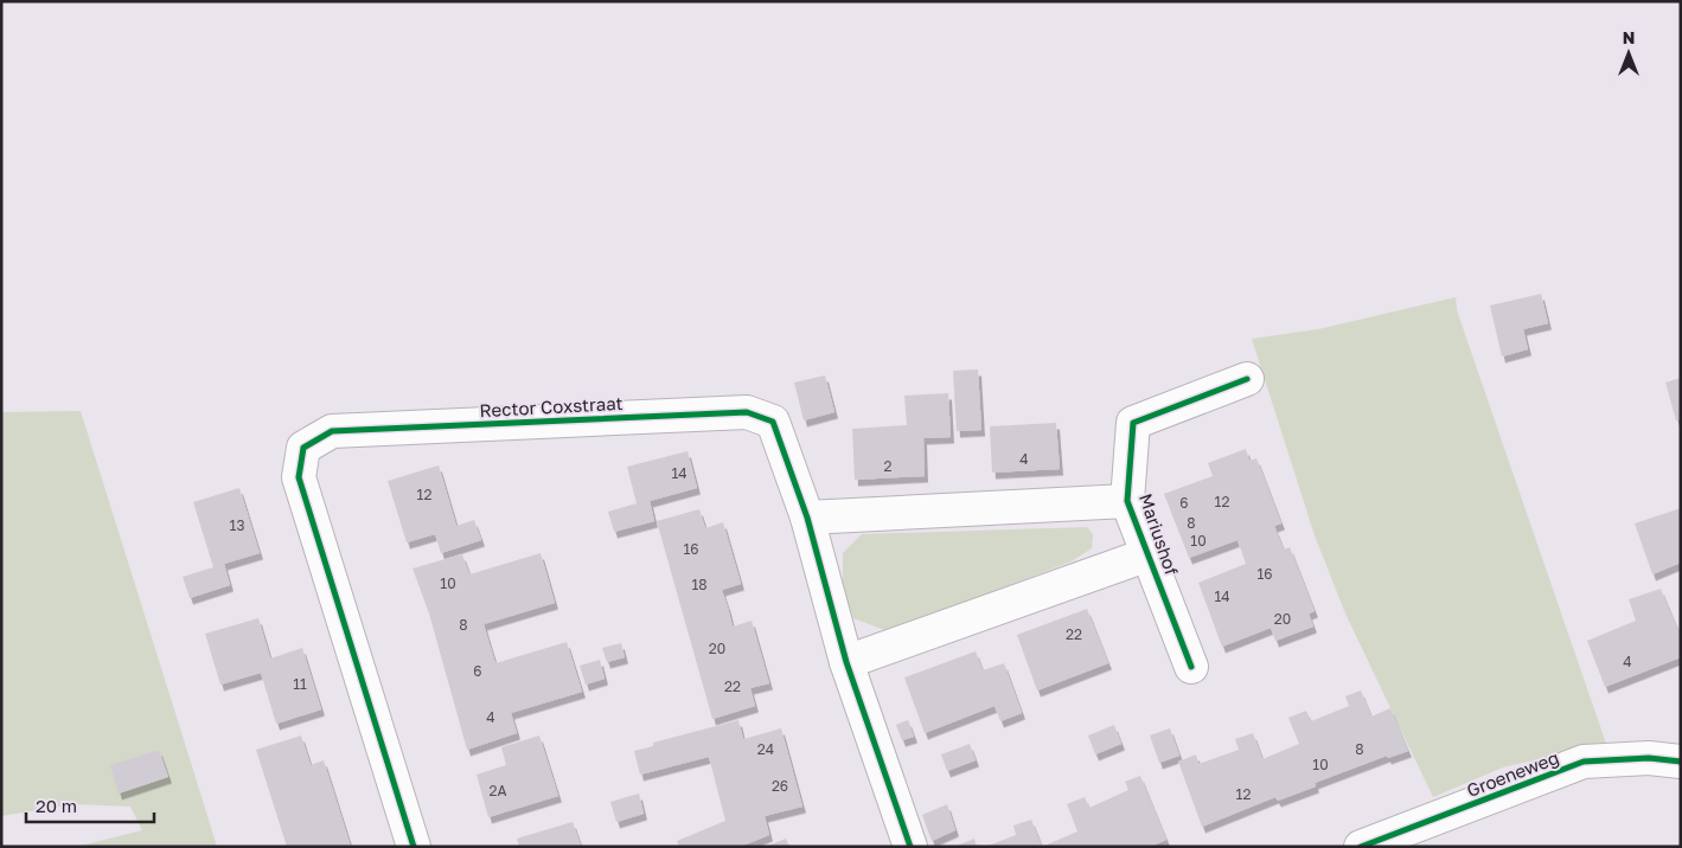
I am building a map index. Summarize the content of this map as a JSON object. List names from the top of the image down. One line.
{"streets":{"street":["Rector Coxstraat","Mariushof","Groeneweg"]},"crossings":[["Rector Coxstraat","Mariushof"]],"house_numbers":["4","2","14","12","12","6","8","13","10","16","16","10","18","14","20","8","22","20","4","6","11","22","4","24","8","10","26","2A","12"],"scale_bar":"20 m","north":"top"}
